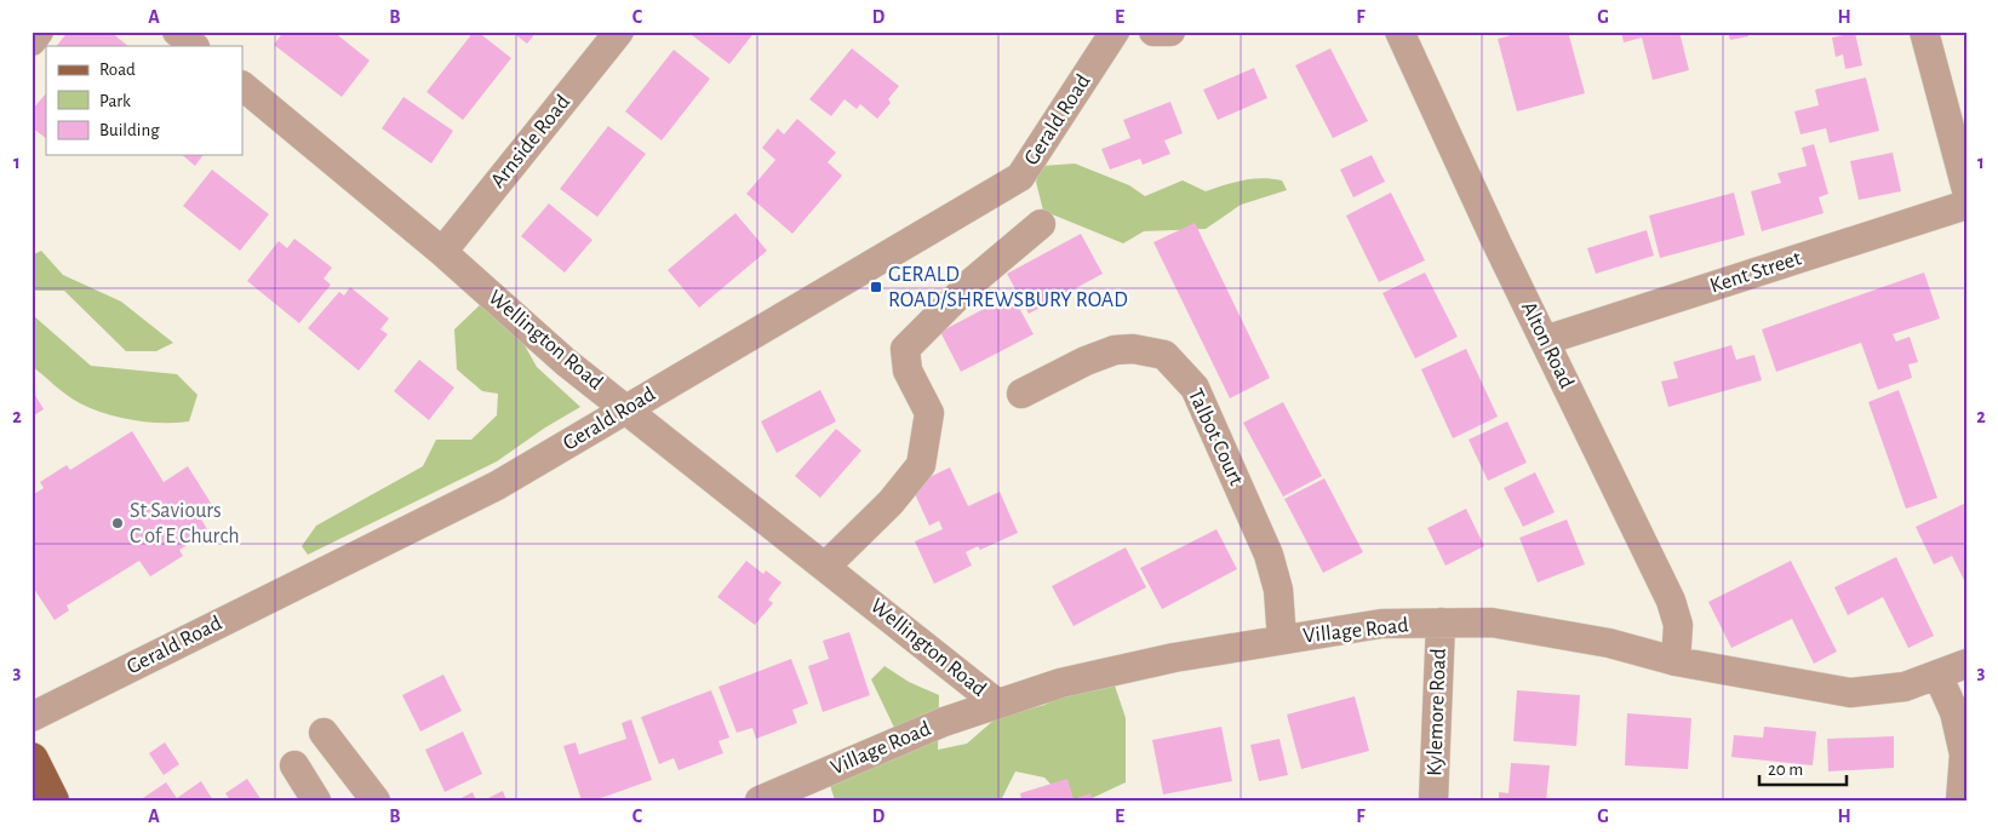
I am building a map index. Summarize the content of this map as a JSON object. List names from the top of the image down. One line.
{"streets":{"street":["Gerald Road","Arnside Road","Kent Street","Wellington Road","Alton Road","Talbot Court","Village Road","Kylemore Road"]},"crossings":[["Gerald Road","Wellington Road"],["Arnside Road","Wellington Road"],["Kent Street","Alton Road"],["Wellington Road","Village Road"],["Alton Road","Village Road"],["Talbot Court","Village Road"],["Village Road","Kylemore Road"]],"places":{"transit":["GERALD ROAD/SHREWSBURY ROAD"],"other":["St Saviours C of E Church"]},"legend":["Road","Park","Building"],"scale_bar":"20 m","grid":{"columns":["A","B","C","D","E","F","G","H"],"rows":["1","2","3"]}}
